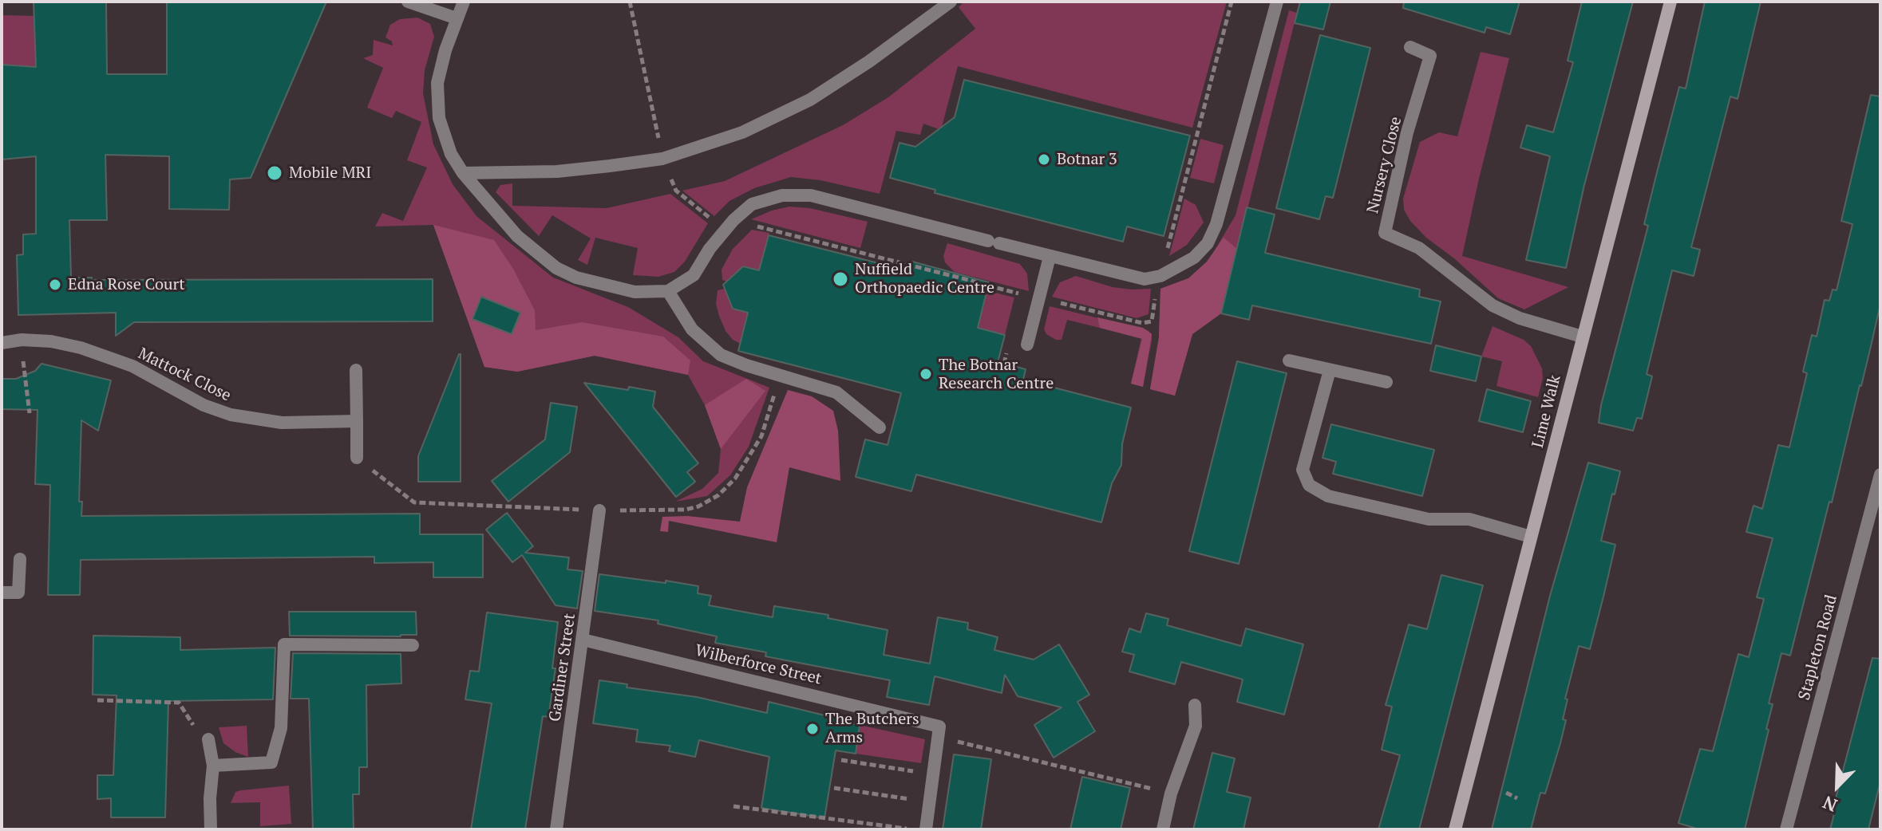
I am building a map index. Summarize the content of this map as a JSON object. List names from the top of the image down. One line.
{"streets":{"street":["Nursery Close","Mattock Close","Lime Walk","Stapleton Road","Wilberforce Street","Gardiner Street"]},"crossings":[["Nursery Close","Lime Walk"],["Wilberforce Street","Gardiner Street"]],"places":["Botnar 3","Mobile MRI","Nuffield Orthopaedic Centre","Edna Rose Court","The Botnar Research Centre","The Butchers Arms"],"north":"bottom left"}
